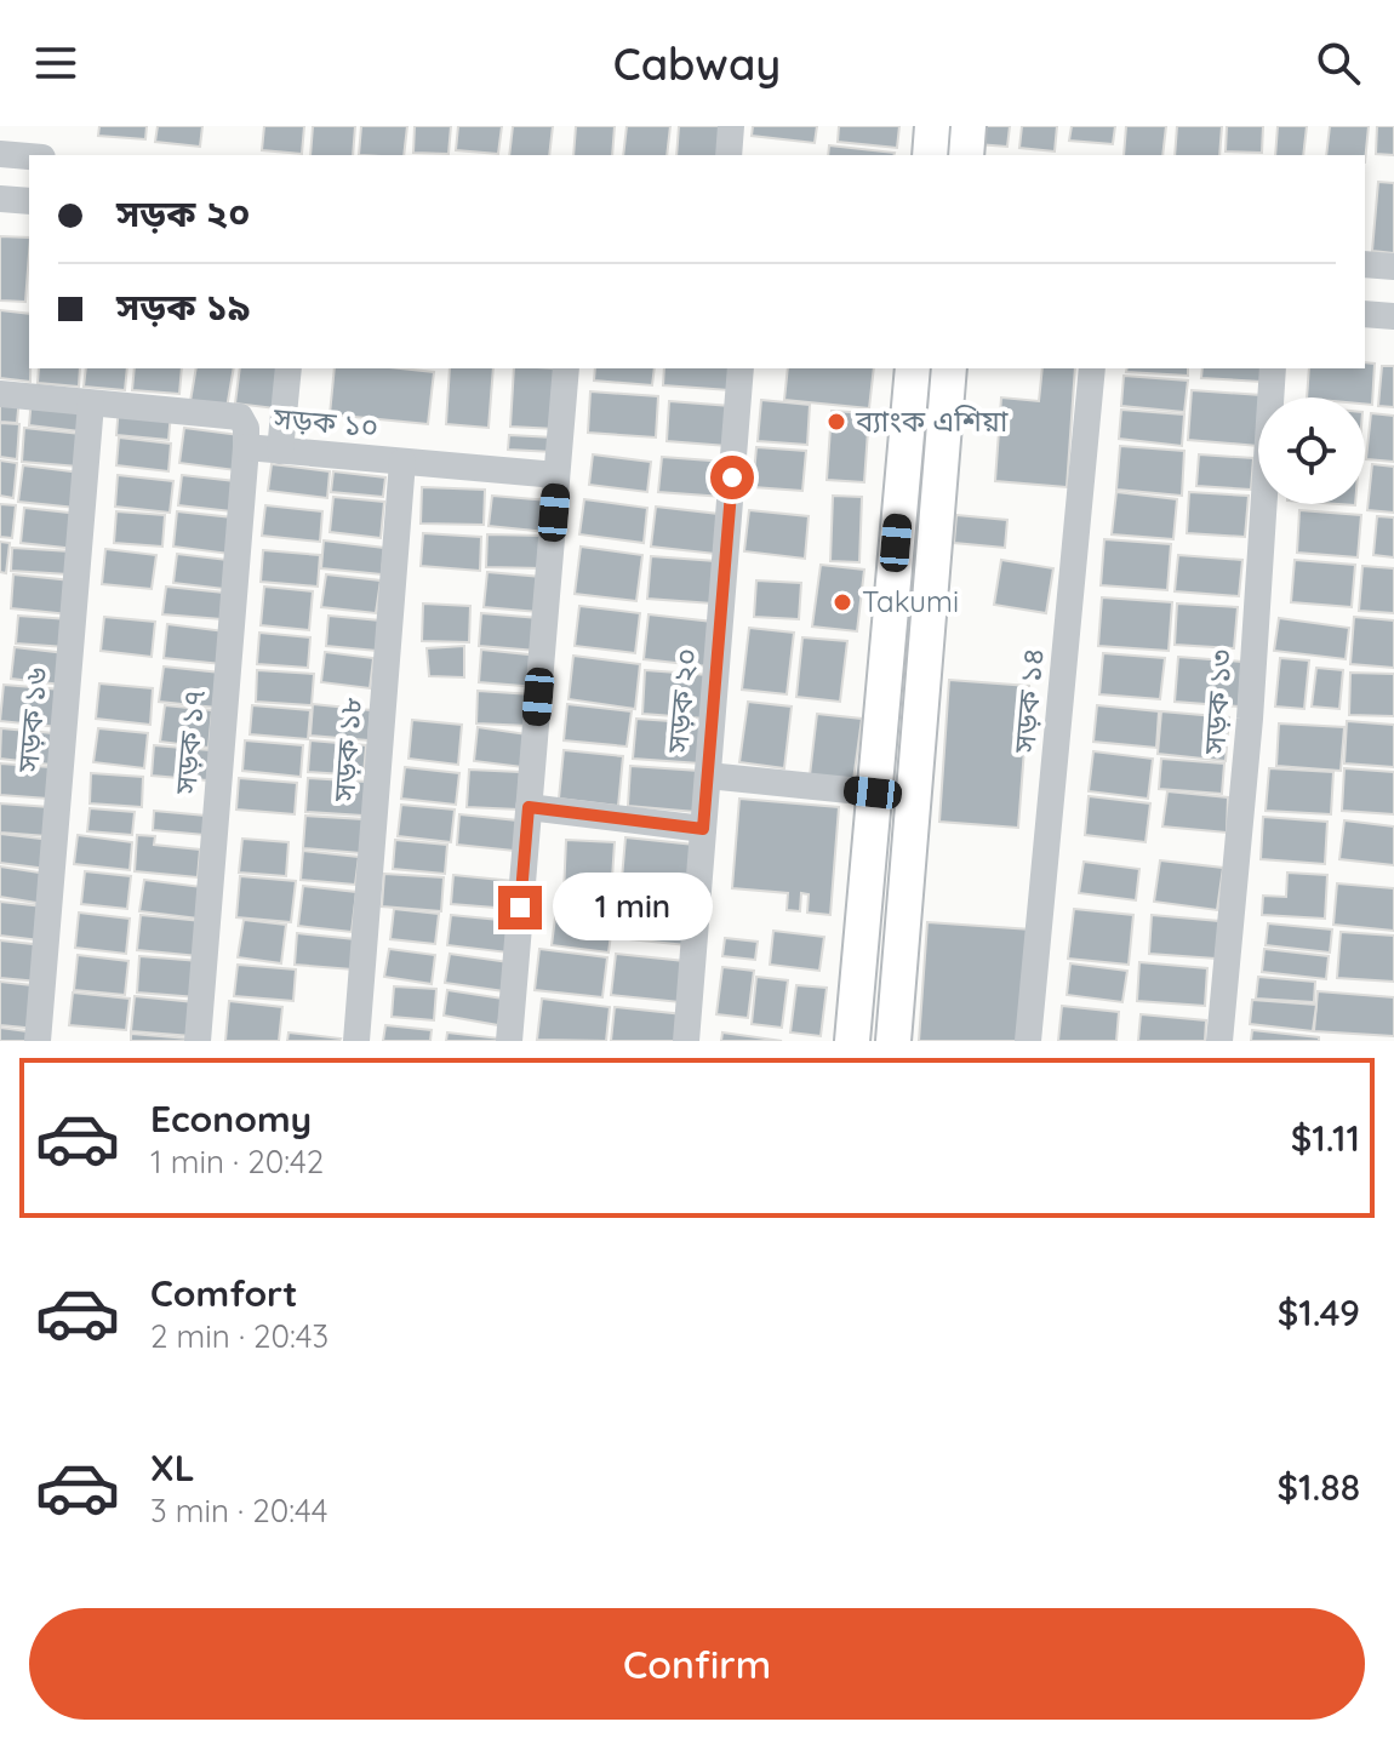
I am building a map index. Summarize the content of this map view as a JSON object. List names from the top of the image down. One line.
{"streets":{"street":["সড়ক ১০","সড়ক ২০","সড়ক ১৪","সড়ক ১৩","সড়ক ১৬","সড়ক ১৭","সড়ক ১৮"]},"crossings":[["সড়ক ১০","সড়ক ১৬"],["সড়ক ১০","সড়ক ১৭"],["সড়ক ১০","সড়ক ১৮"]],"places":["ব্যাংক এশিয়া","Takumi"],"page":{"header":"Cabway","banner":["সড়ক ২০","সড়ক ১৯"],"bubble":"1 min","list":[{"name":"Economy","note":"1 min · 20:42","value":"$1.11"},{"name":"Comfort","note":"2 min · 20:43","value":"$1.49"},{"name":"XL","note":"3 min · 20:44","value":"$1.88"}],"buttons":"Confirm"}}
